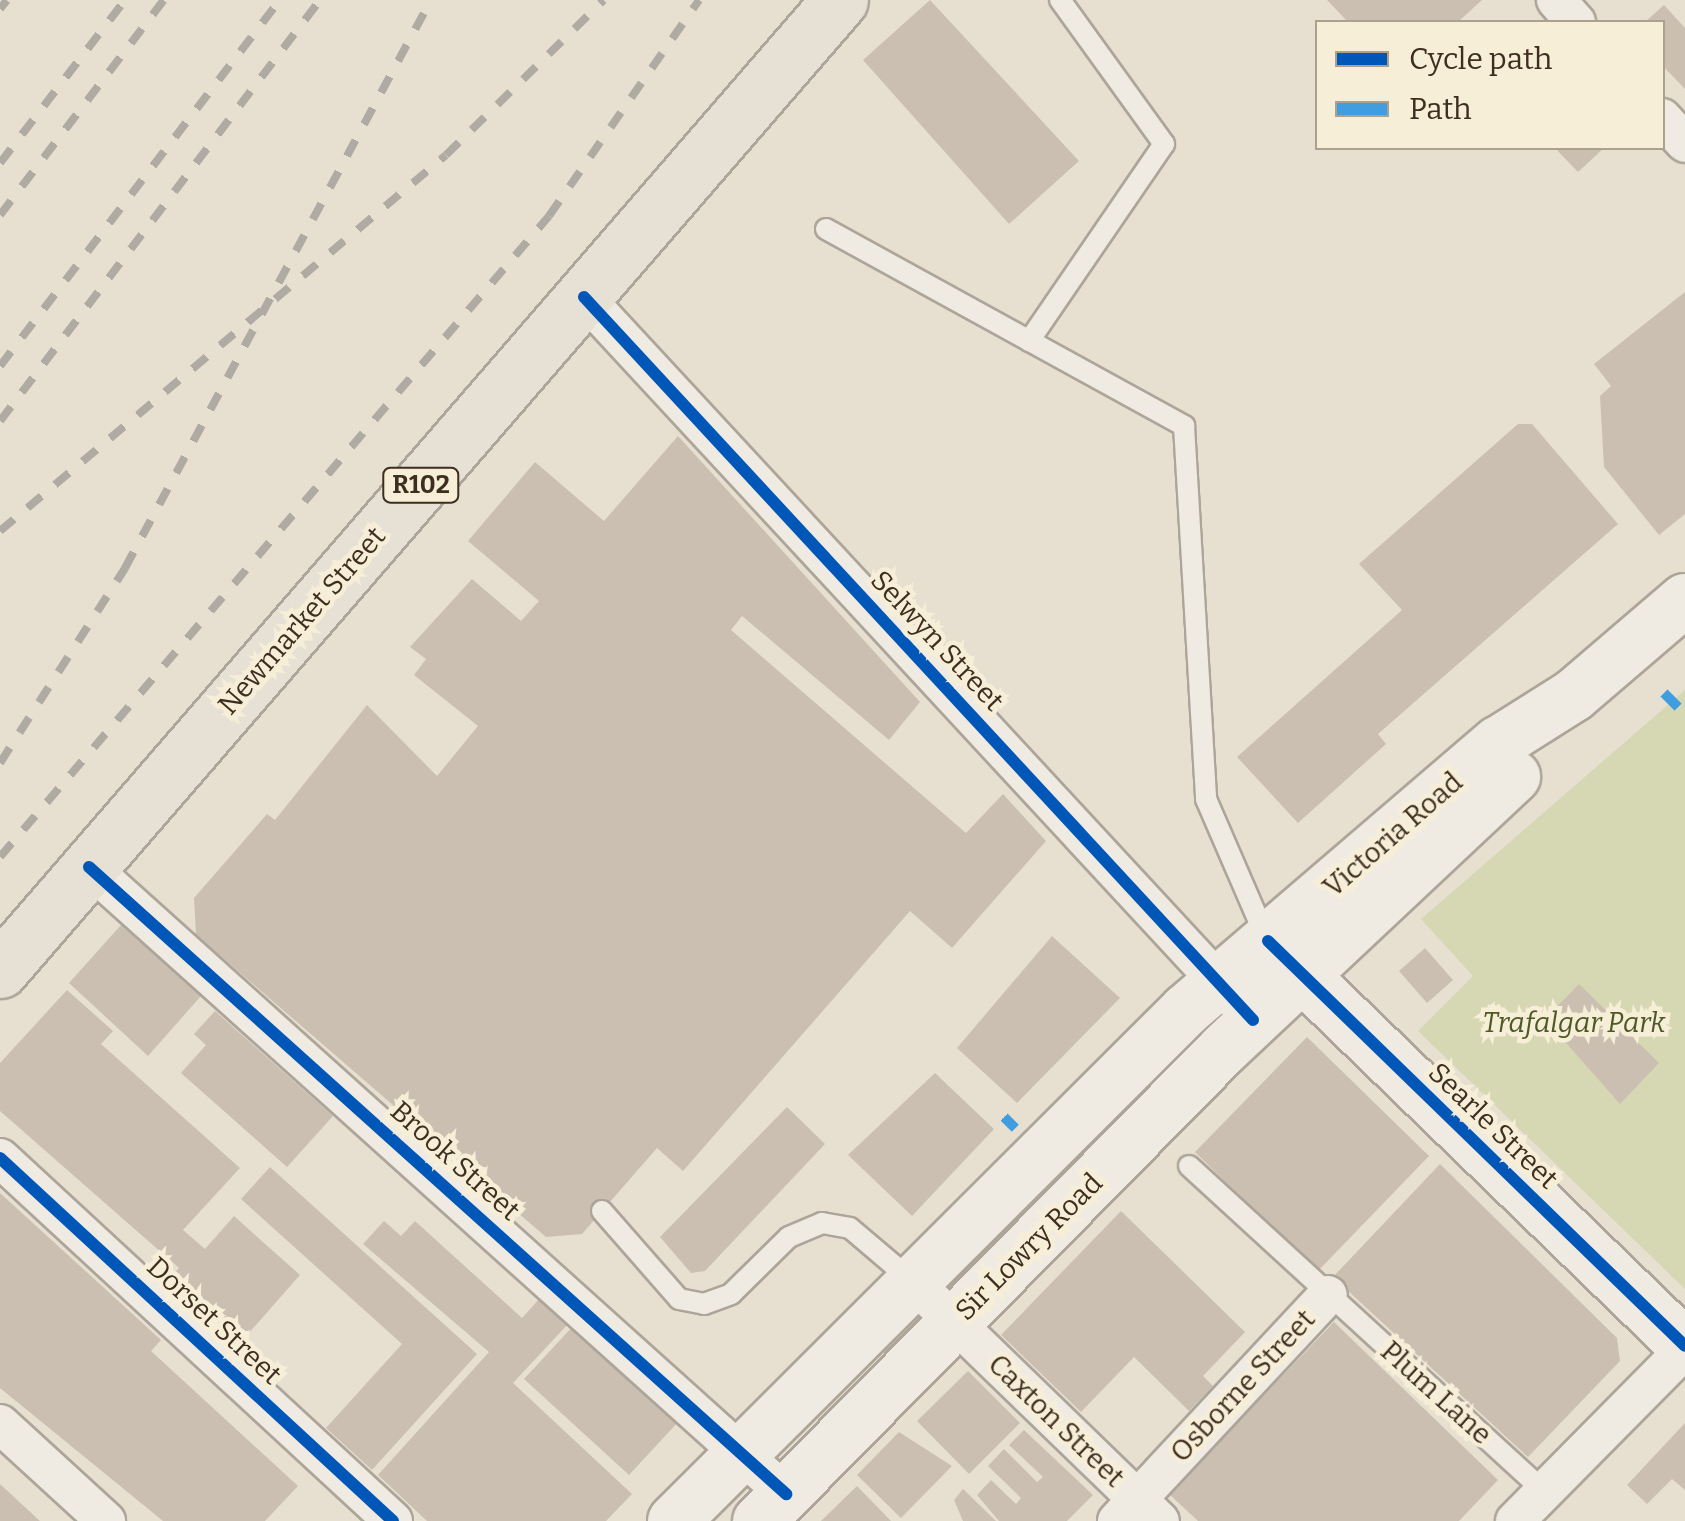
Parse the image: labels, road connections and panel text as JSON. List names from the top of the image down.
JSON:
{
  "streets": {
    "main road": [
      "R102",
      "Newmarket Street",
      "Victoria Road",
      "Searle Street",
      "Sir Lowry Road"
    ],
    "street": [
      "Selwyn Street",
      "Brook Street",
      "Dorset Street",
      "Osborne Street",
      "Caxton Street"
    ],
    "lane": ["Plum Lane"]
  },
  "crossings": [
    ["Newmarket Street", "Selwyn Street"],
    ["Newmarket Street", "Brook Street"],
    ["Selwyn Street", "Victoria Road"],
    ["Selwyn Street", "Sir Lowry Road"],
    ["Victoria Road", "Searle Street"],
    ["Victoria Road", "Sir Lowry Road"],
    ["Searle Street", "Sir Lowry Road"],
    ["Brook Street", "Sir Lowry Road"],
    ["Sir Lowry Road", "Caxton Street"],
    ["Osborne Street", "Plum Lane"],
    ["Osborne Street", "Caxton Street"]
  ],
  "parks": ["Trafalgar Park"],
  "legend": ["Cycle path", "Path"]
}
